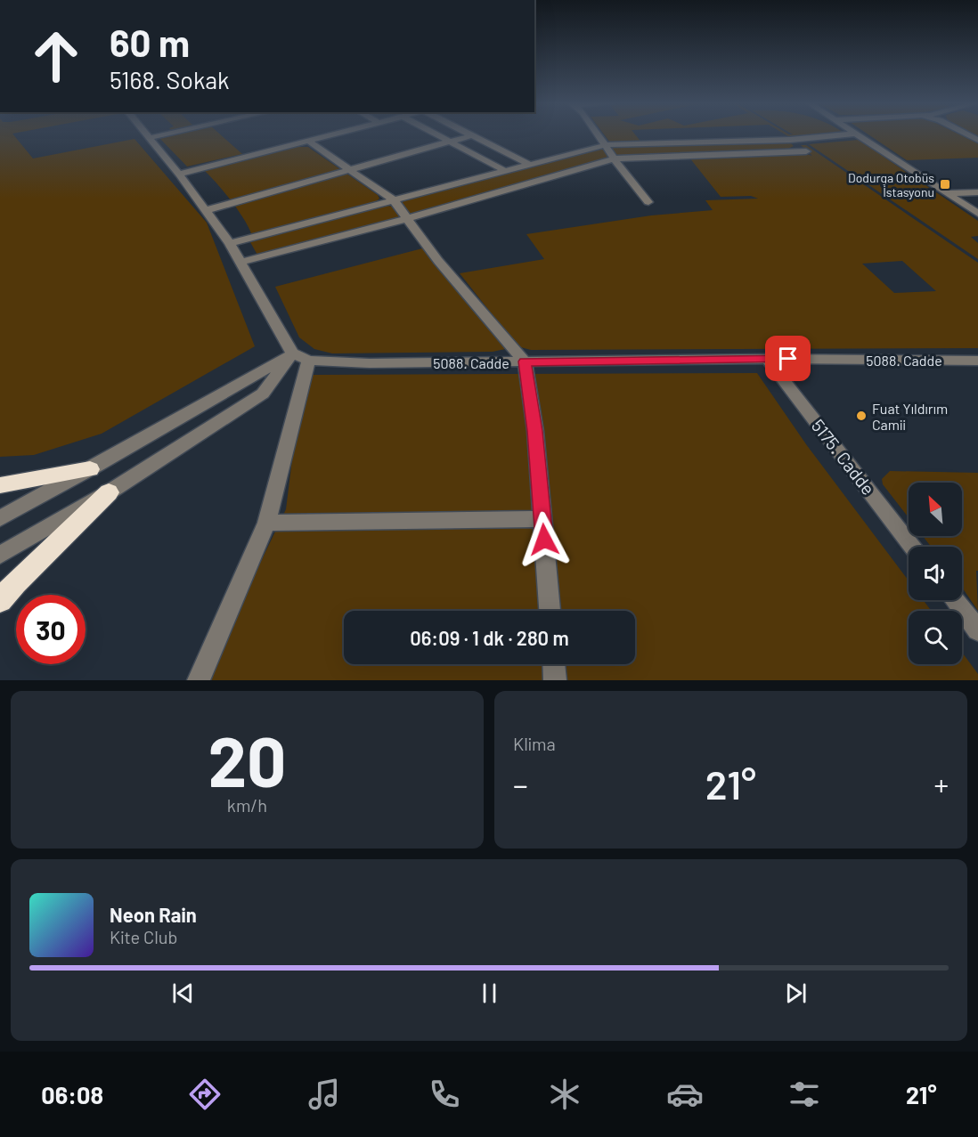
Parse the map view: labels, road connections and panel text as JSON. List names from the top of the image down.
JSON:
{
  "streets": {
    "street": ["5088. Cadde", "5175. Cadde"]
  },
  "crossings": [
    ["5088. Cadde", "5175. Cadde"]
  ],
  "places": {
    "transit": ["Dodurga Otobüs İstasyonu"],
    "other": ["Fuat Yıldırım Camii"]
  },
  "north": "top left",
  "page": {
    "turn": ["60 m", "5168. Sokak"],
    "limit": "30",
    "trip": "06:09 · 1 dk · 280 m",
    "tile": [
      ["20", "km/h"],
      "Klima"
    ],
    "heat": ["−", "21°", "+"],
    "song": ["Neon Rain", "Kite Club"],
    "tabs": ["06:08", "21°"]
  }
}
